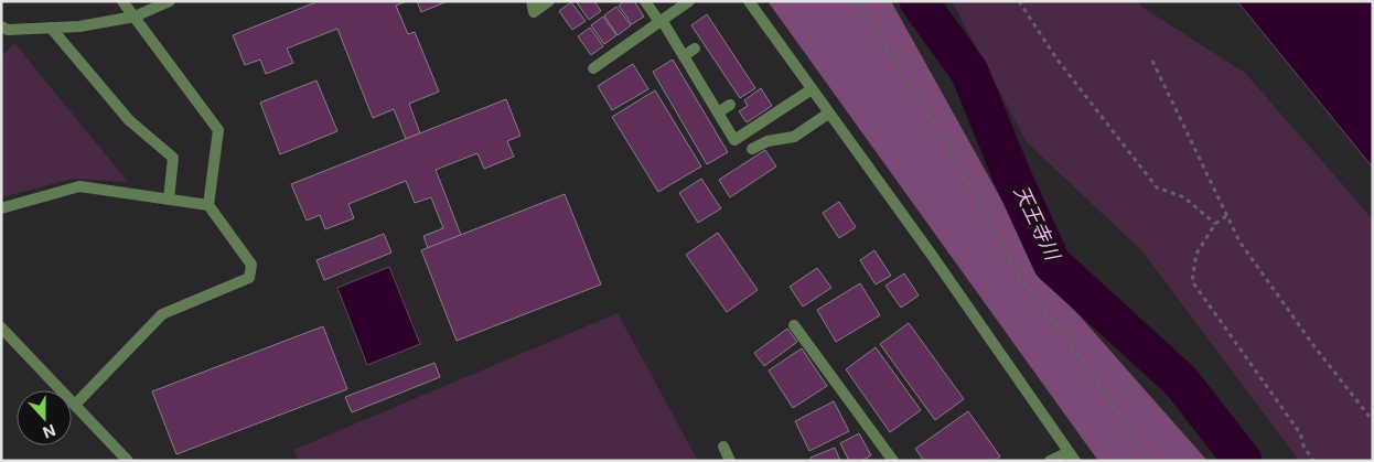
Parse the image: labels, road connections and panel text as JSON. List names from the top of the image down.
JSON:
{
  "water": ["天王寺川"],
  "north": "bottom"
}
